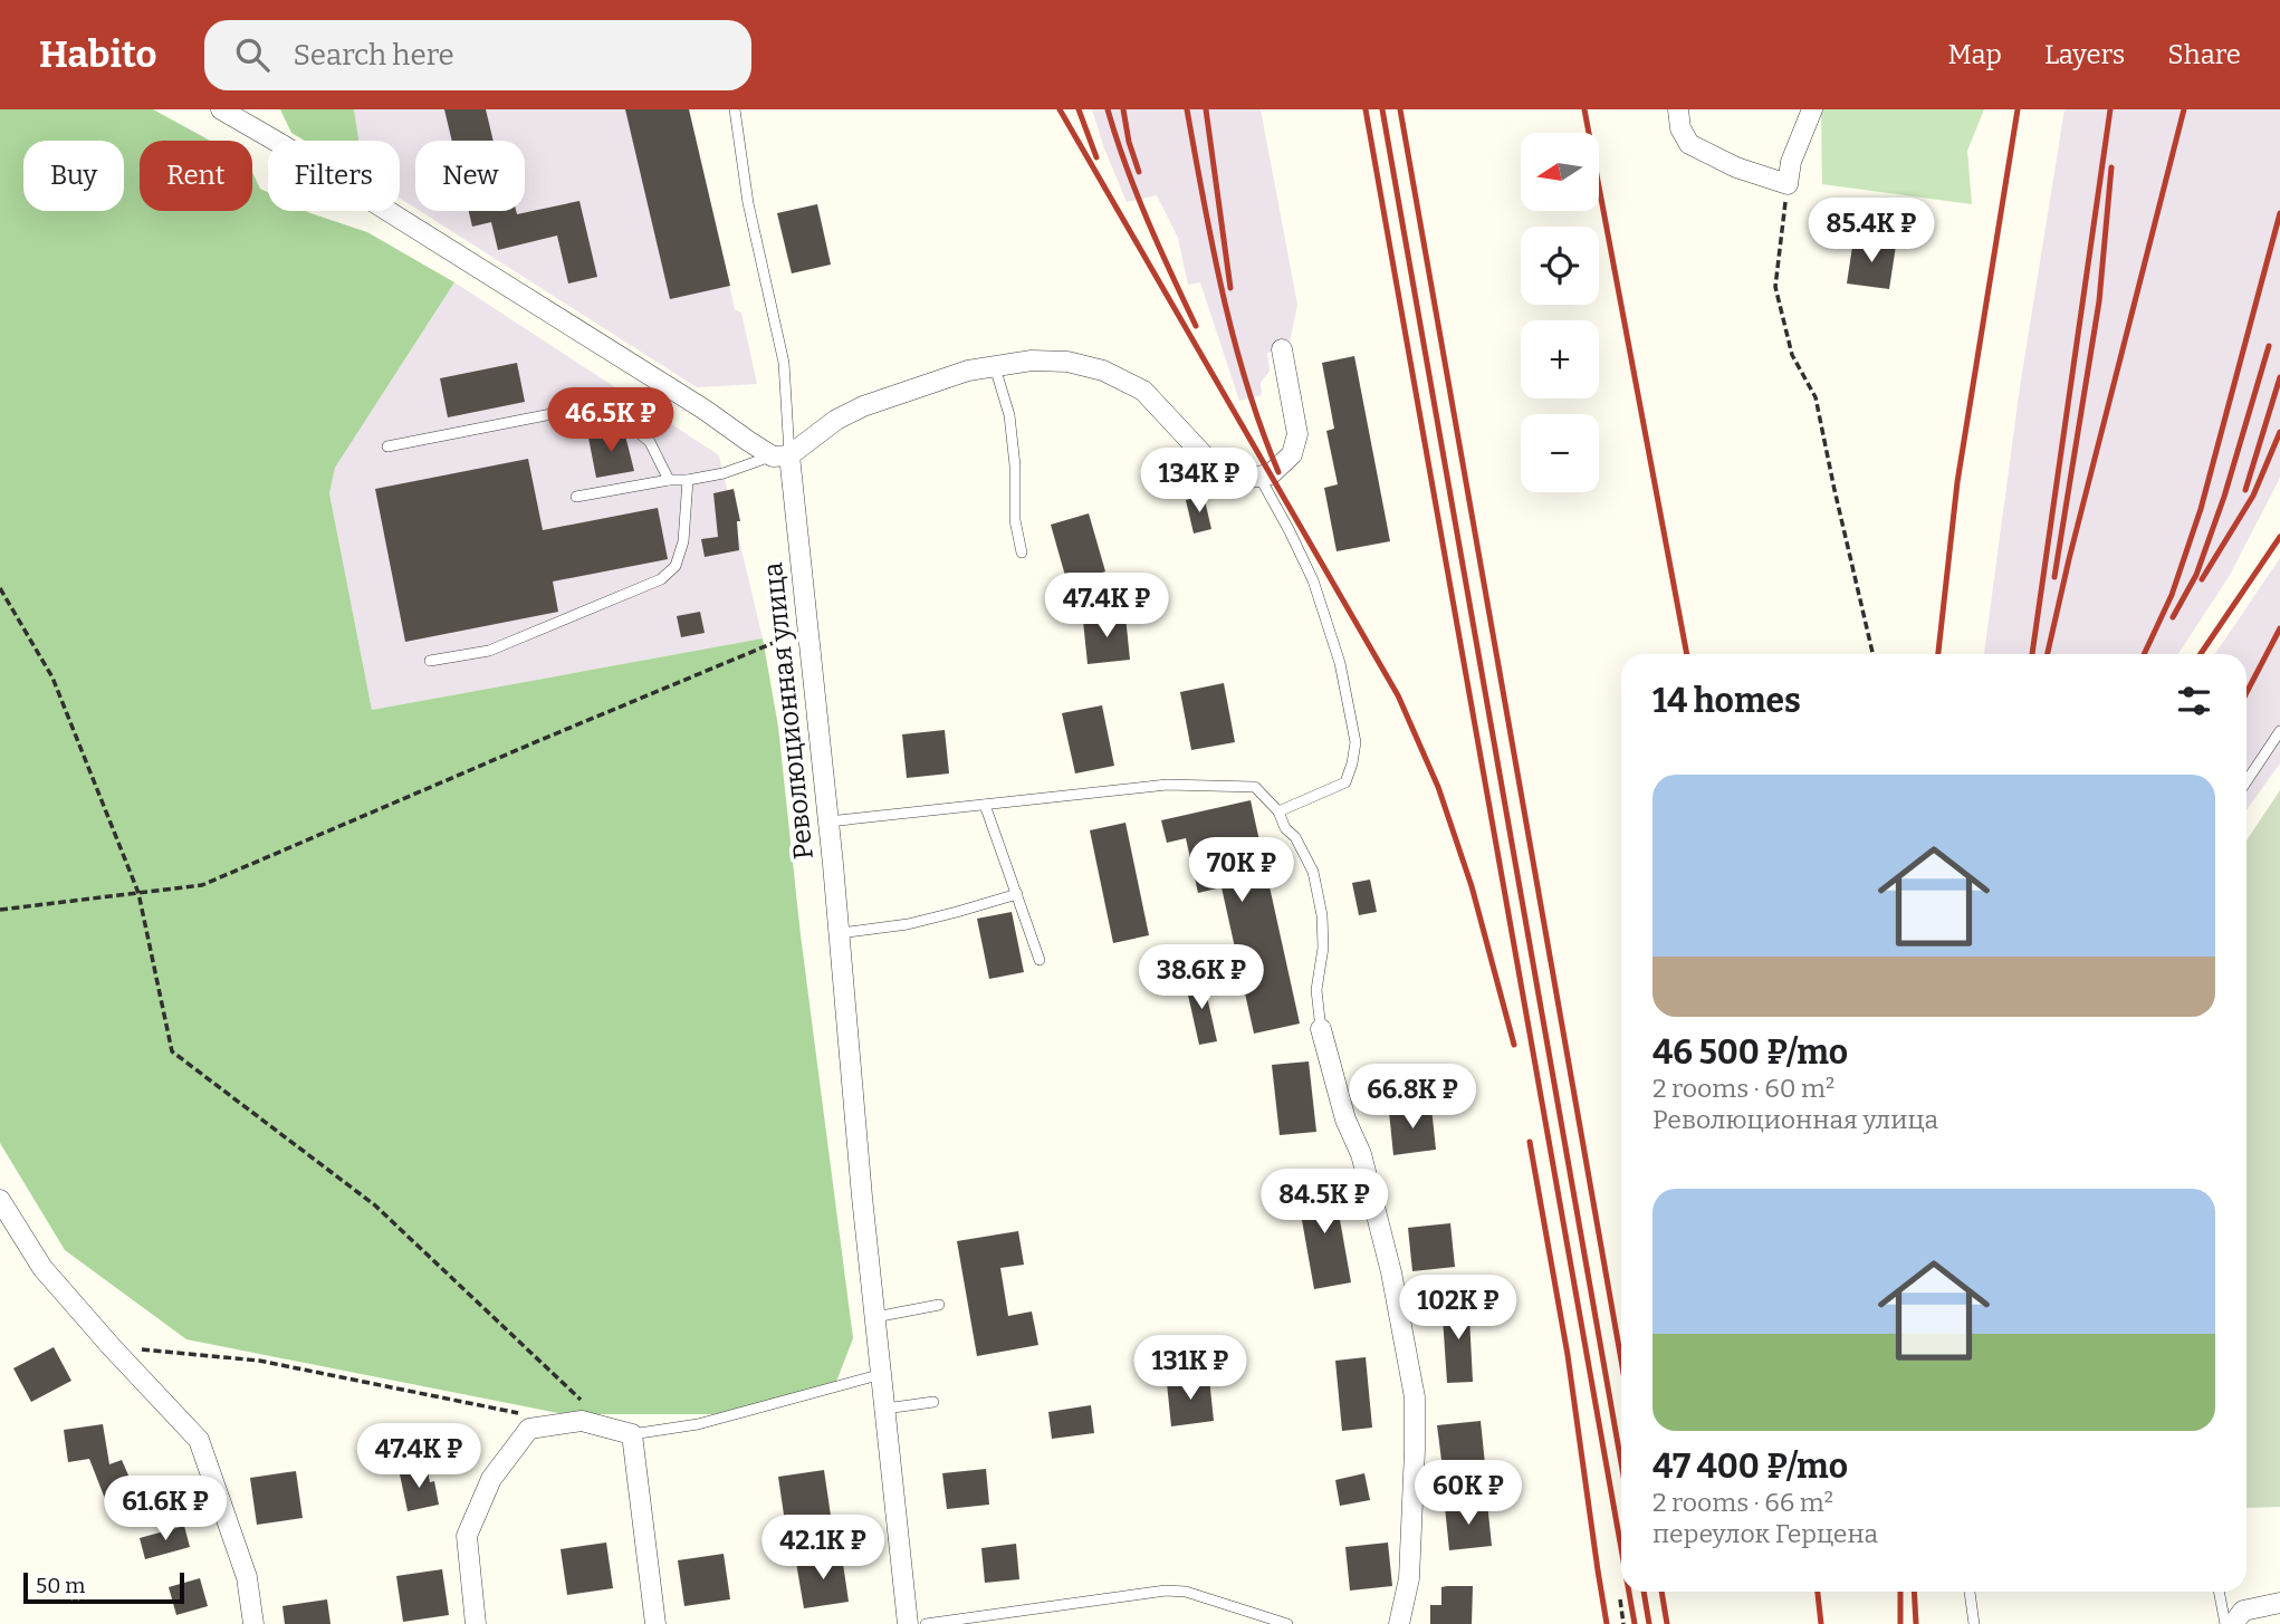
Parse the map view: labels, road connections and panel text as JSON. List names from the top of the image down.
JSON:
{
  "streets": {
    "street": ["Революционная улица"]
  },
  "scale_bar": "50 m",
  "north": "left",
  "page": {
    "header": "Habito",
    "search": "Search here",
    "nav": ["Map", "Layers", "Share"],
    "map_buttons": ["+", "−"],
    "chip": [
      "Buy",
      "Rent",
      "Filters",
      "New"
    ],
    "price": [
      "85.4K ₽",
      "46.5K ₽",
      "134K ₽",
      "47.4K ₽",
      "70K ₽",
      "38.6K ₽",
      "66.8K ₽",
      "84.5K ₽",
      "102K ₽",
      "131K ₽",
      "47.4K ₽",
      "60K ₽",
      "61.6K ₽",
      "42.1K ₽"
    ],
    "heading": "14 homes",
    "list": [
      {
        "name": "46 500 ₽/mo",
        "note": "2 rooms · 60 m² · Революционная улица"
      },
      {
        "name": "47 400 ₽/mo",
        "note": "2 rooms · 66 m² · переулок Герцена"
      }
    ],
    "scale": "50 m"
  }
}
